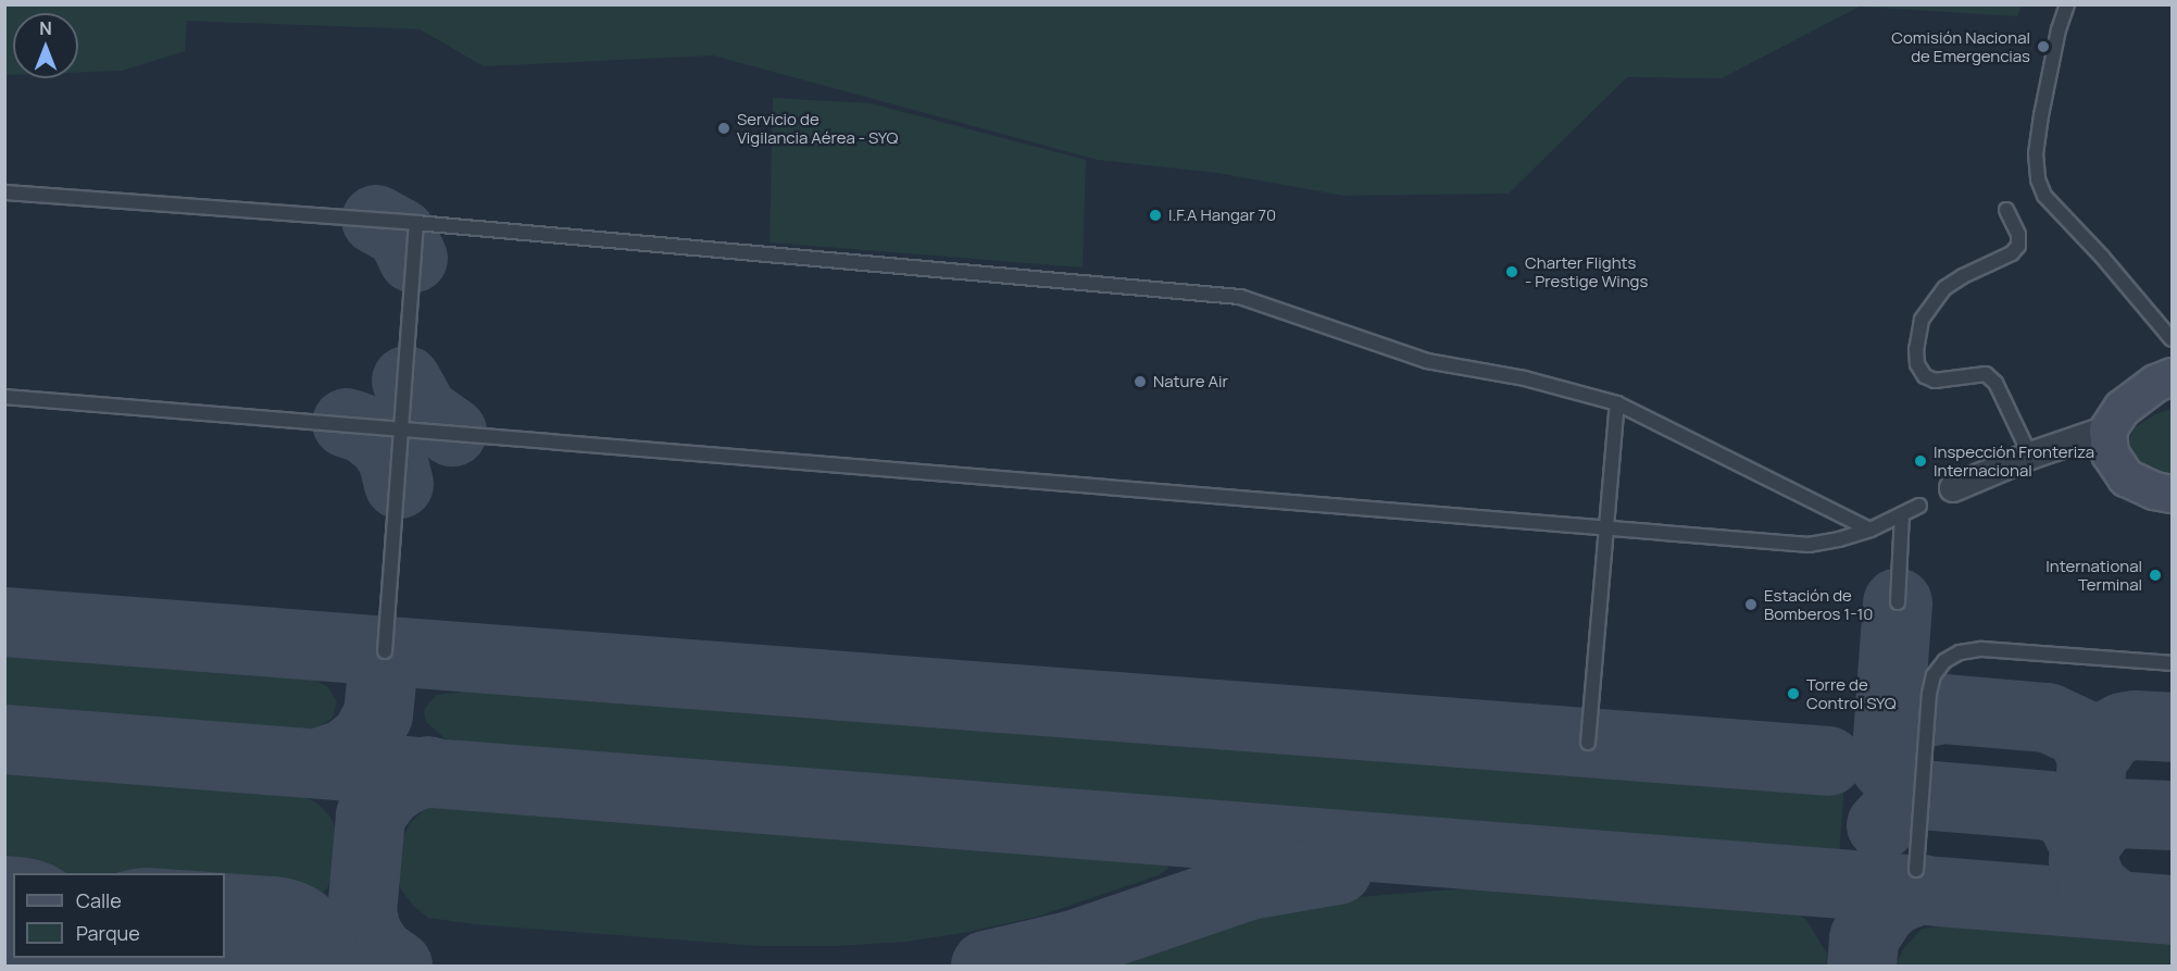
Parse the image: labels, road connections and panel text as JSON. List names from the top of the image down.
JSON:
{
  "places": [
    "Comisión Nacional de Emergencias",
    "Servicio de Vigilancia Aérea - SYQ",
    "I.F.A Hangar 70",
    "Charter Flights - Prestige Wings",
    "Nature Air",
    "Inspección Fronteriza Internacional",
    "International Terminal",
    "Estación de Bomberos 1-10",
    "Torre de Control SYQ"
  ],
  "legend": ["Calle", "Parque"],
  "north": "top"
}
